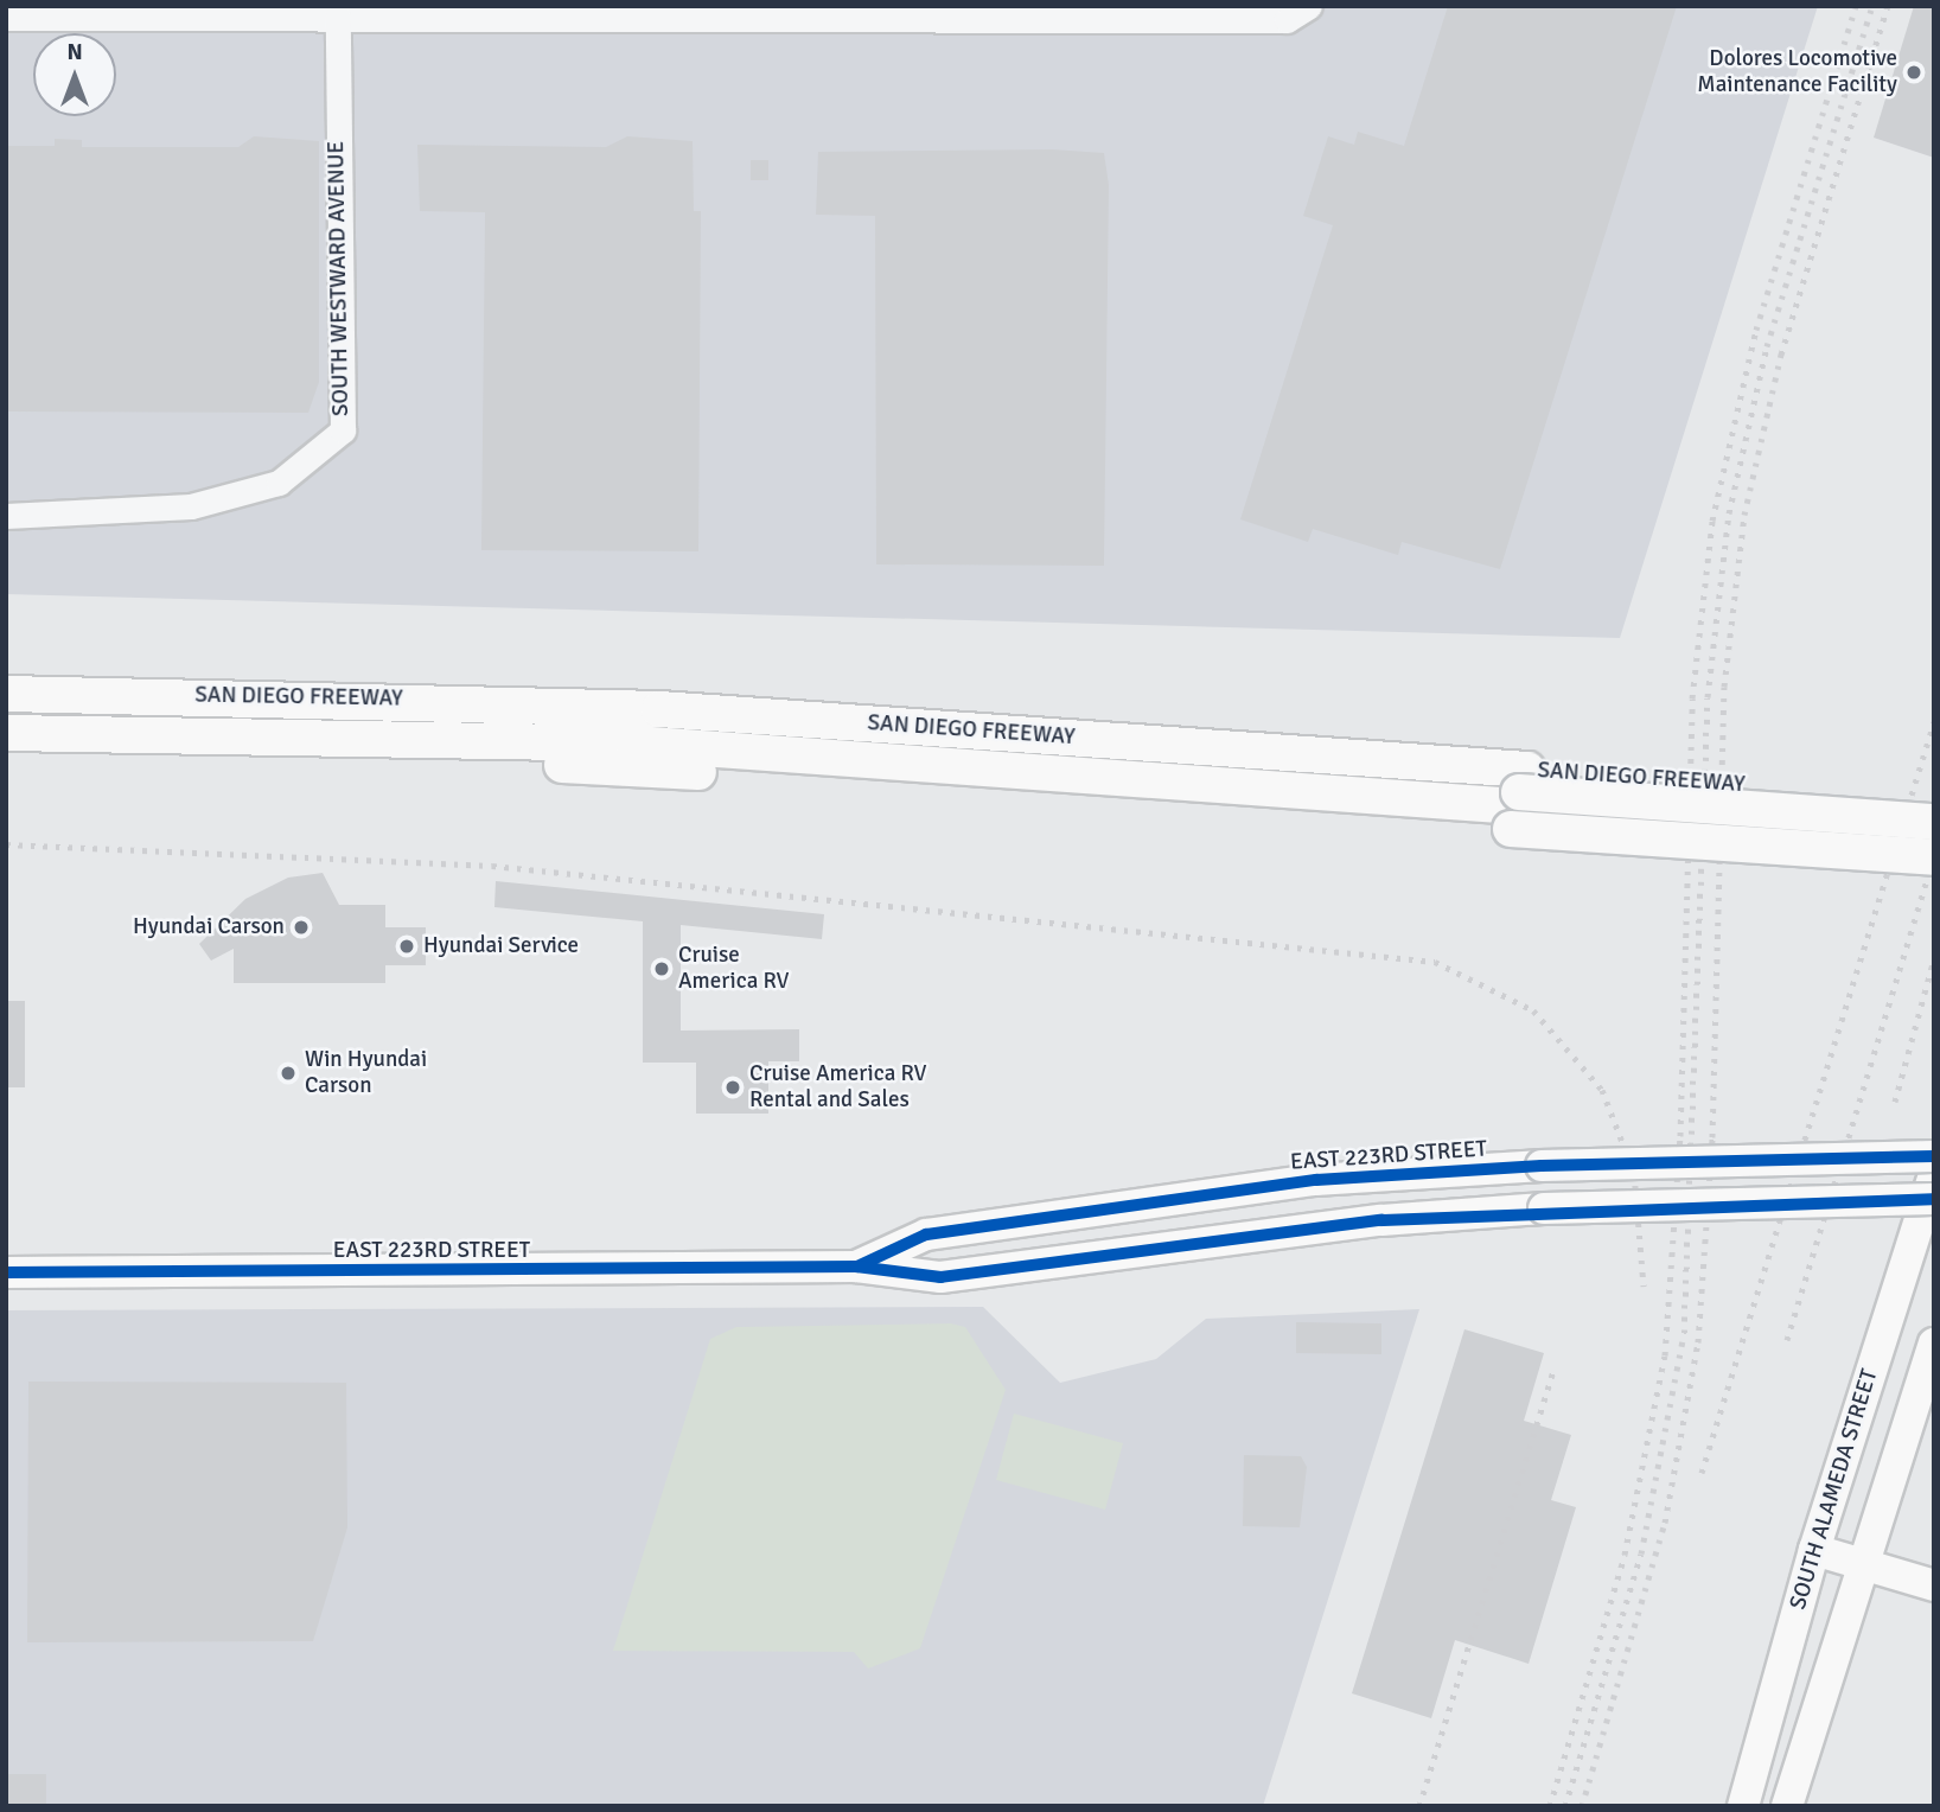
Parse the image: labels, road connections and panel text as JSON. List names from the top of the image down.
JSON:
{
  "streets": {
    "highway": ["SAN DIEGO FREEWAY"],
    "main road": ["EAST 223RD STREET", "SOUTH ALAMEDA STREET"],
    "street": ["SOUTH WESTWARD AVENUE"]
  },
  "places": [
    "Dolores Locomotive Maintenance Facility",
    "Hyundai Carson",
    "Hyundai Service",
    "Cruise America RV",
    "Win Hyundai Carson",
    "Cruise America RV Rental and Sales"
  ],
  "north": "top"
}
